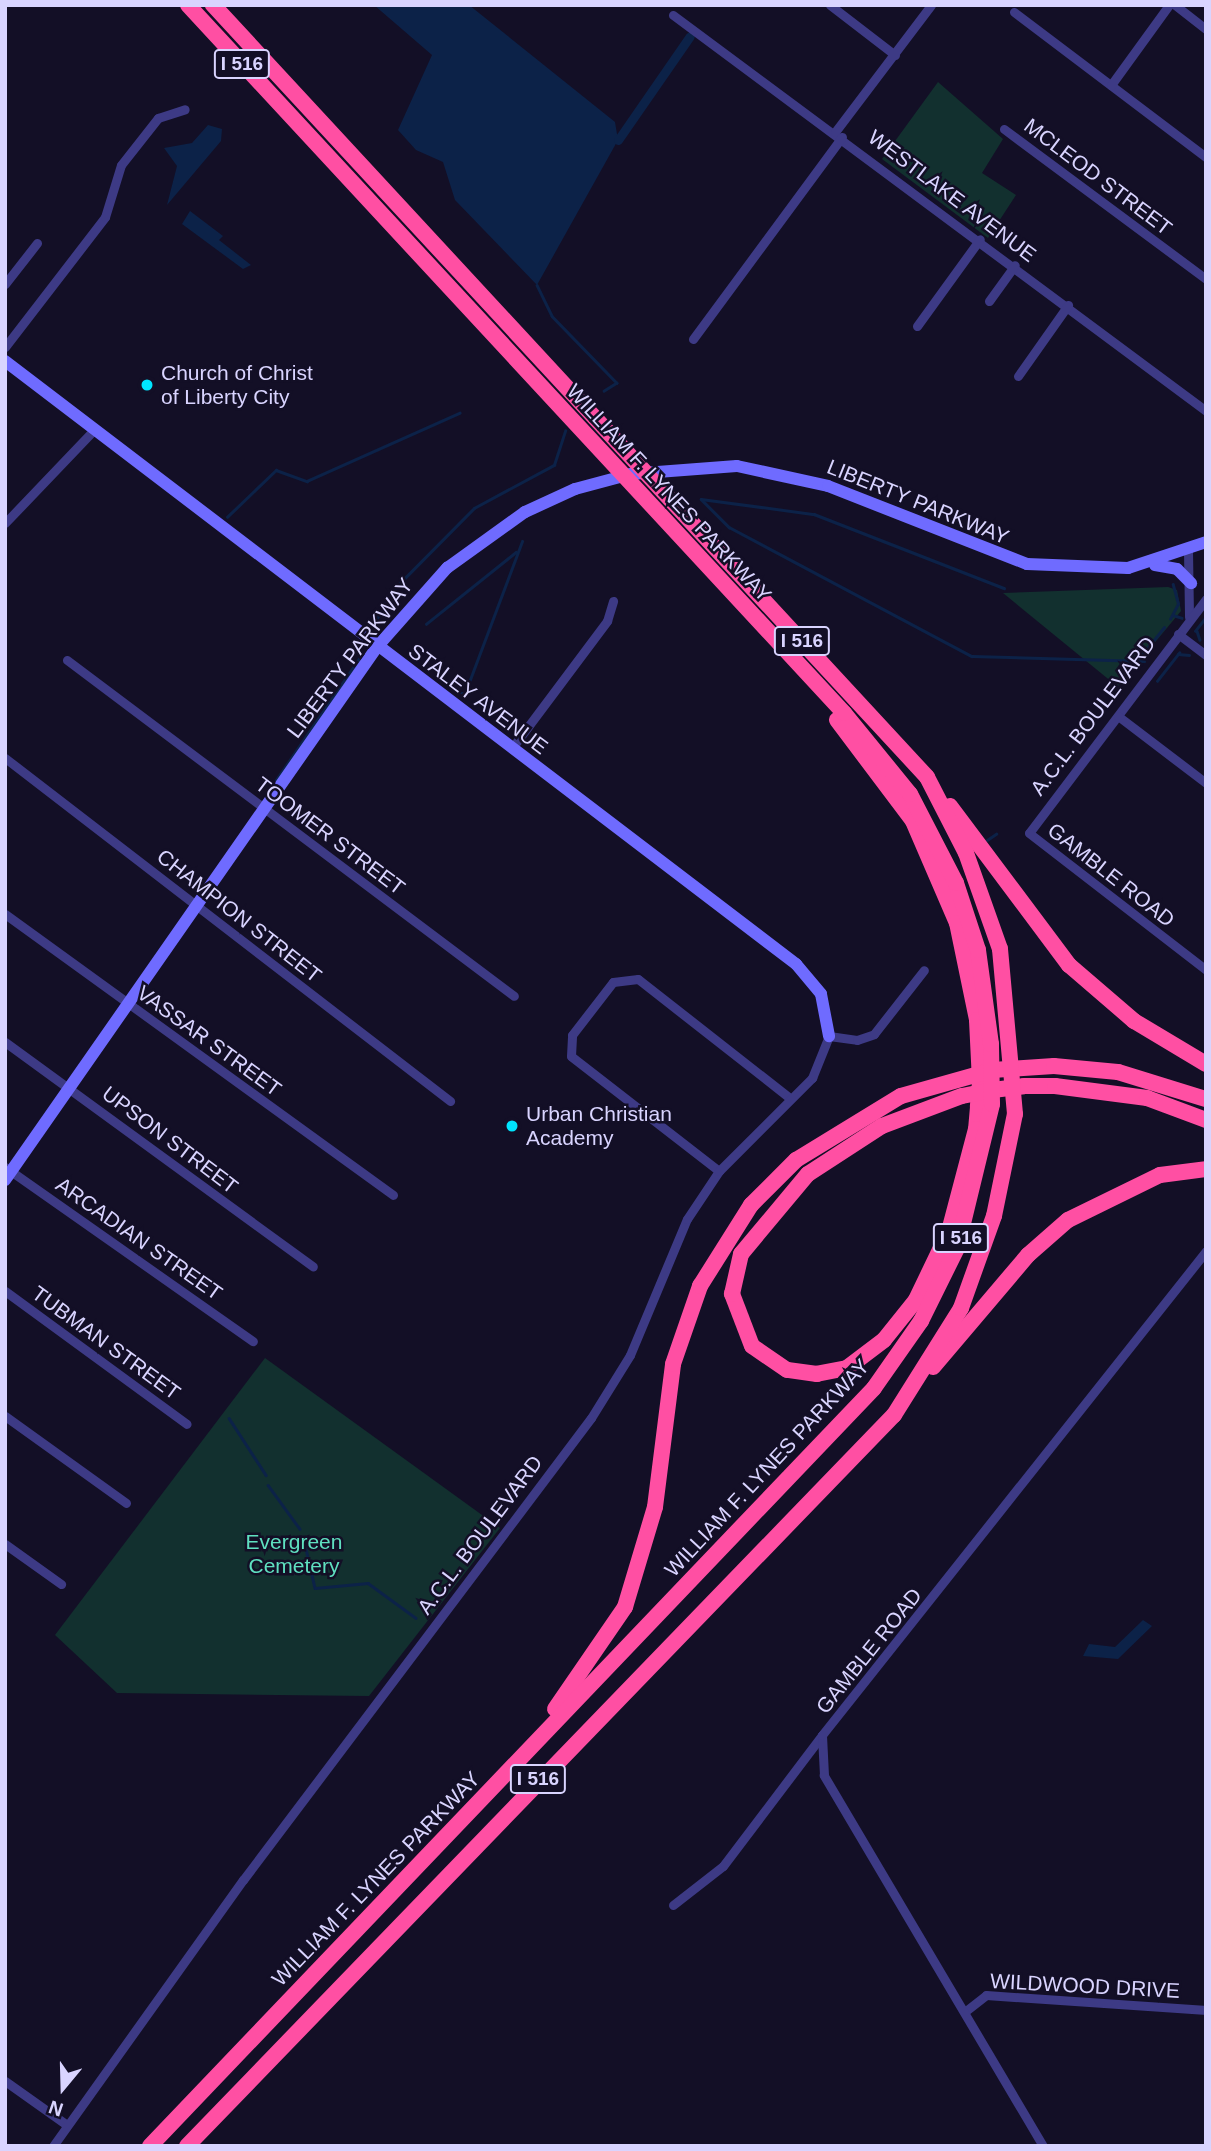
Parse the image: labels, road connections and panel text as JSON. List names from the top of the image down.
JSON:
{
  "streets": {
    "highway": ["I 516", "WILLIAM F. LYNES PARKWAY"],
    "street": [
      "MCLEOD STREET",
      "WESTLAKE AVENUE",
      "LIBERTY PARKWAY",
      "STALEY AVENUE",
      "A.C.L. BOULEVARD",
      "TOOMER STREET",
      "GAMBLE ROAD",
      "CHAMPION STREET",
      "VASSAR STREET",
      "UPSON STREET",
      "ARCADIAN STREET",
      "TUBMAN STREET",
      "WILDWOOD DRIVE"
    ]
  },
  "crossings": [
    ["LIBERTY PARKWAY", "STALEY AVENUE"],
    ["LIBERTY PARKWAY", "TOOMER STREET"],
    ["LIBERTY PARKWAY", "CHAMPION STREET"],
    ["LIBERTY PARKWAY", "VASSAR STREET"],
    ["LIBERTY PARKWAY", "UPSON STREET"],
    ["LIBERTY PARKWAY", "ARCADIAN STREET"],
    ["STALEY AVENUE", "A.C.L. BOULEVARD"],
    ["A.C.L. BOULEVARD", "GAMBLE ROAD"],
    ["GAMBLE ROAD", "WILDWOOD DRIVE"]
  ],
  "parks": ["Evergreen Cemetery"],
  "places": ["Church of Christ of Liberty City", "Urban Christian Academy"],
  "north": "bottom"
}
